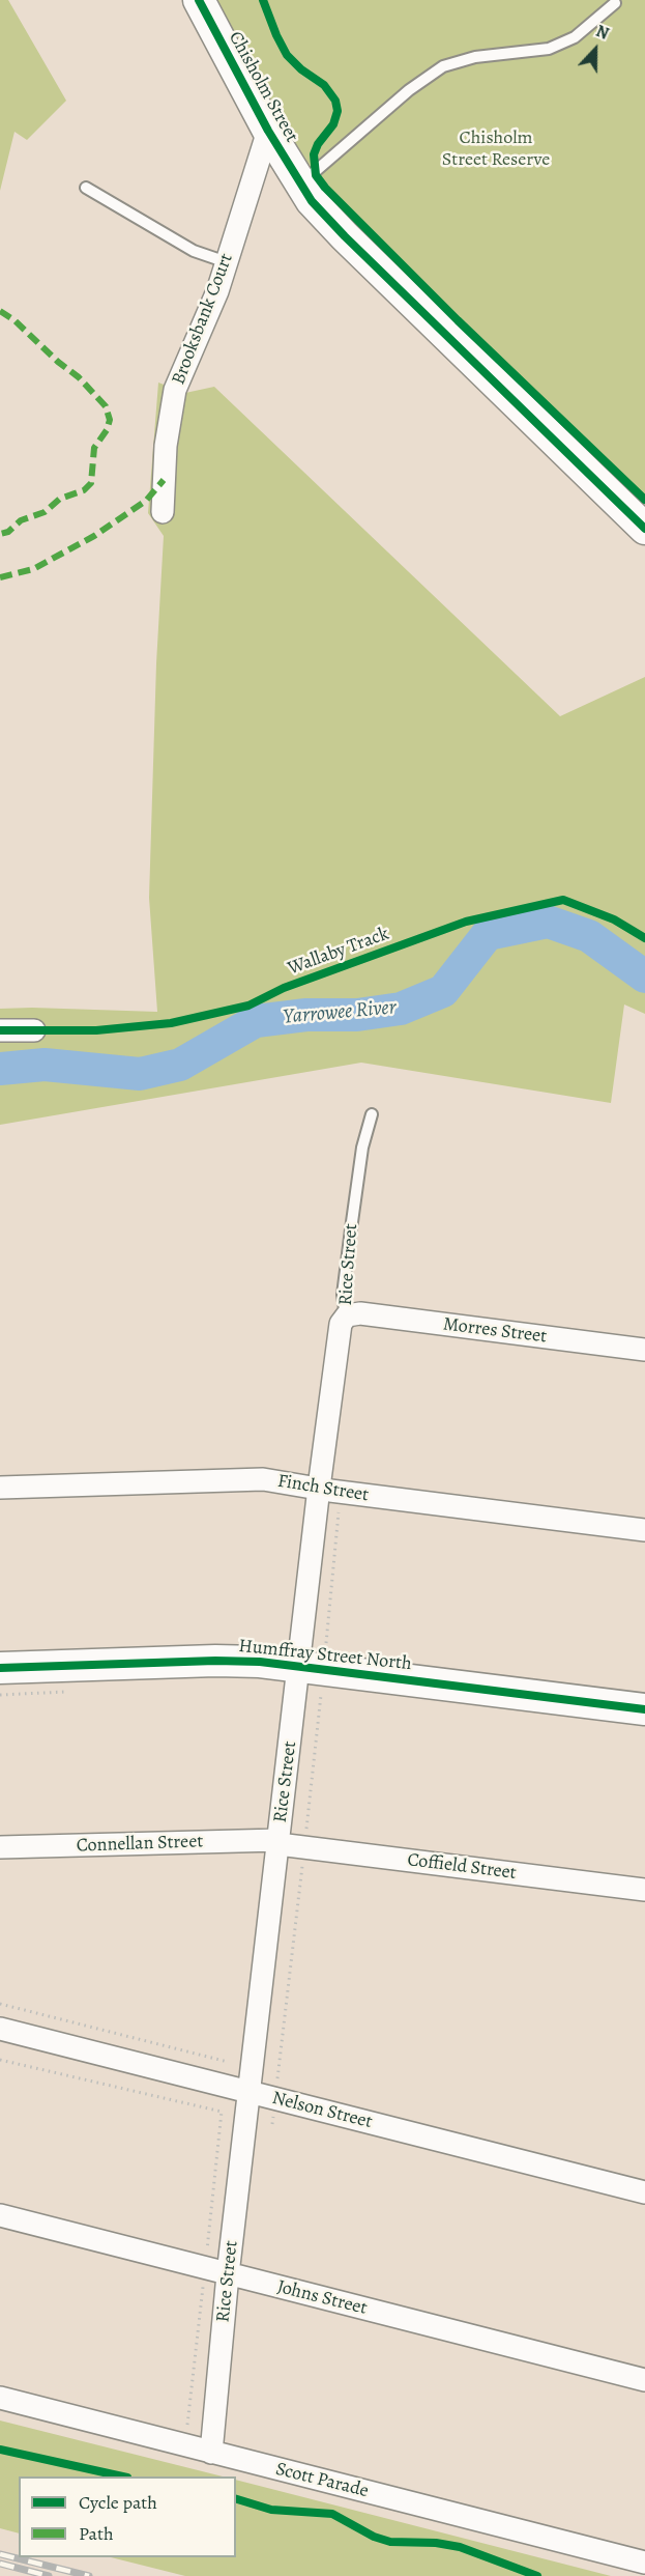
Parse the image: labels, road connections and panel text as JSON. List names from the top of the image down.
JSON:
{
  "streets": {
    "street": [
      "Chisholm Street",
      "Brooksbank Court",
      "Rice Street",
      "Morres Street",
      "Finch Street",
      "Humffray Street North",
      "Connellan Street",
      "Coffield Street",
      "Nelson Street",
      "Johns Street",
      "Scott Parade"
    ],
    "cycle path": ["Wallaby Track"]
  },
  "crossings": [
    ["Chisholm Street", "Brooksbank Court"],
    ["Rice Street", "Morres Street"],
    ["Rice Street", "Finch Street"],
    ["Rice Street", "Humffray Street North"],
    ["Rice Street", "Connellan Street"],
    ["Rice Street", "Coffield Street"],
    ["Rice Street", "Nelson Street"],
    ["Rice Street", "Johns Street"],
    ["Rice Street", "Scott Parade"],
    ["Connellan Street", "Coffield Street"]
  ],
  "water": ["Yarrowee River"],
  "parks": ["Chisholm Street Reserve"],
  "legend": ["Cycle path", "Path"],
  "north": "top"
}
